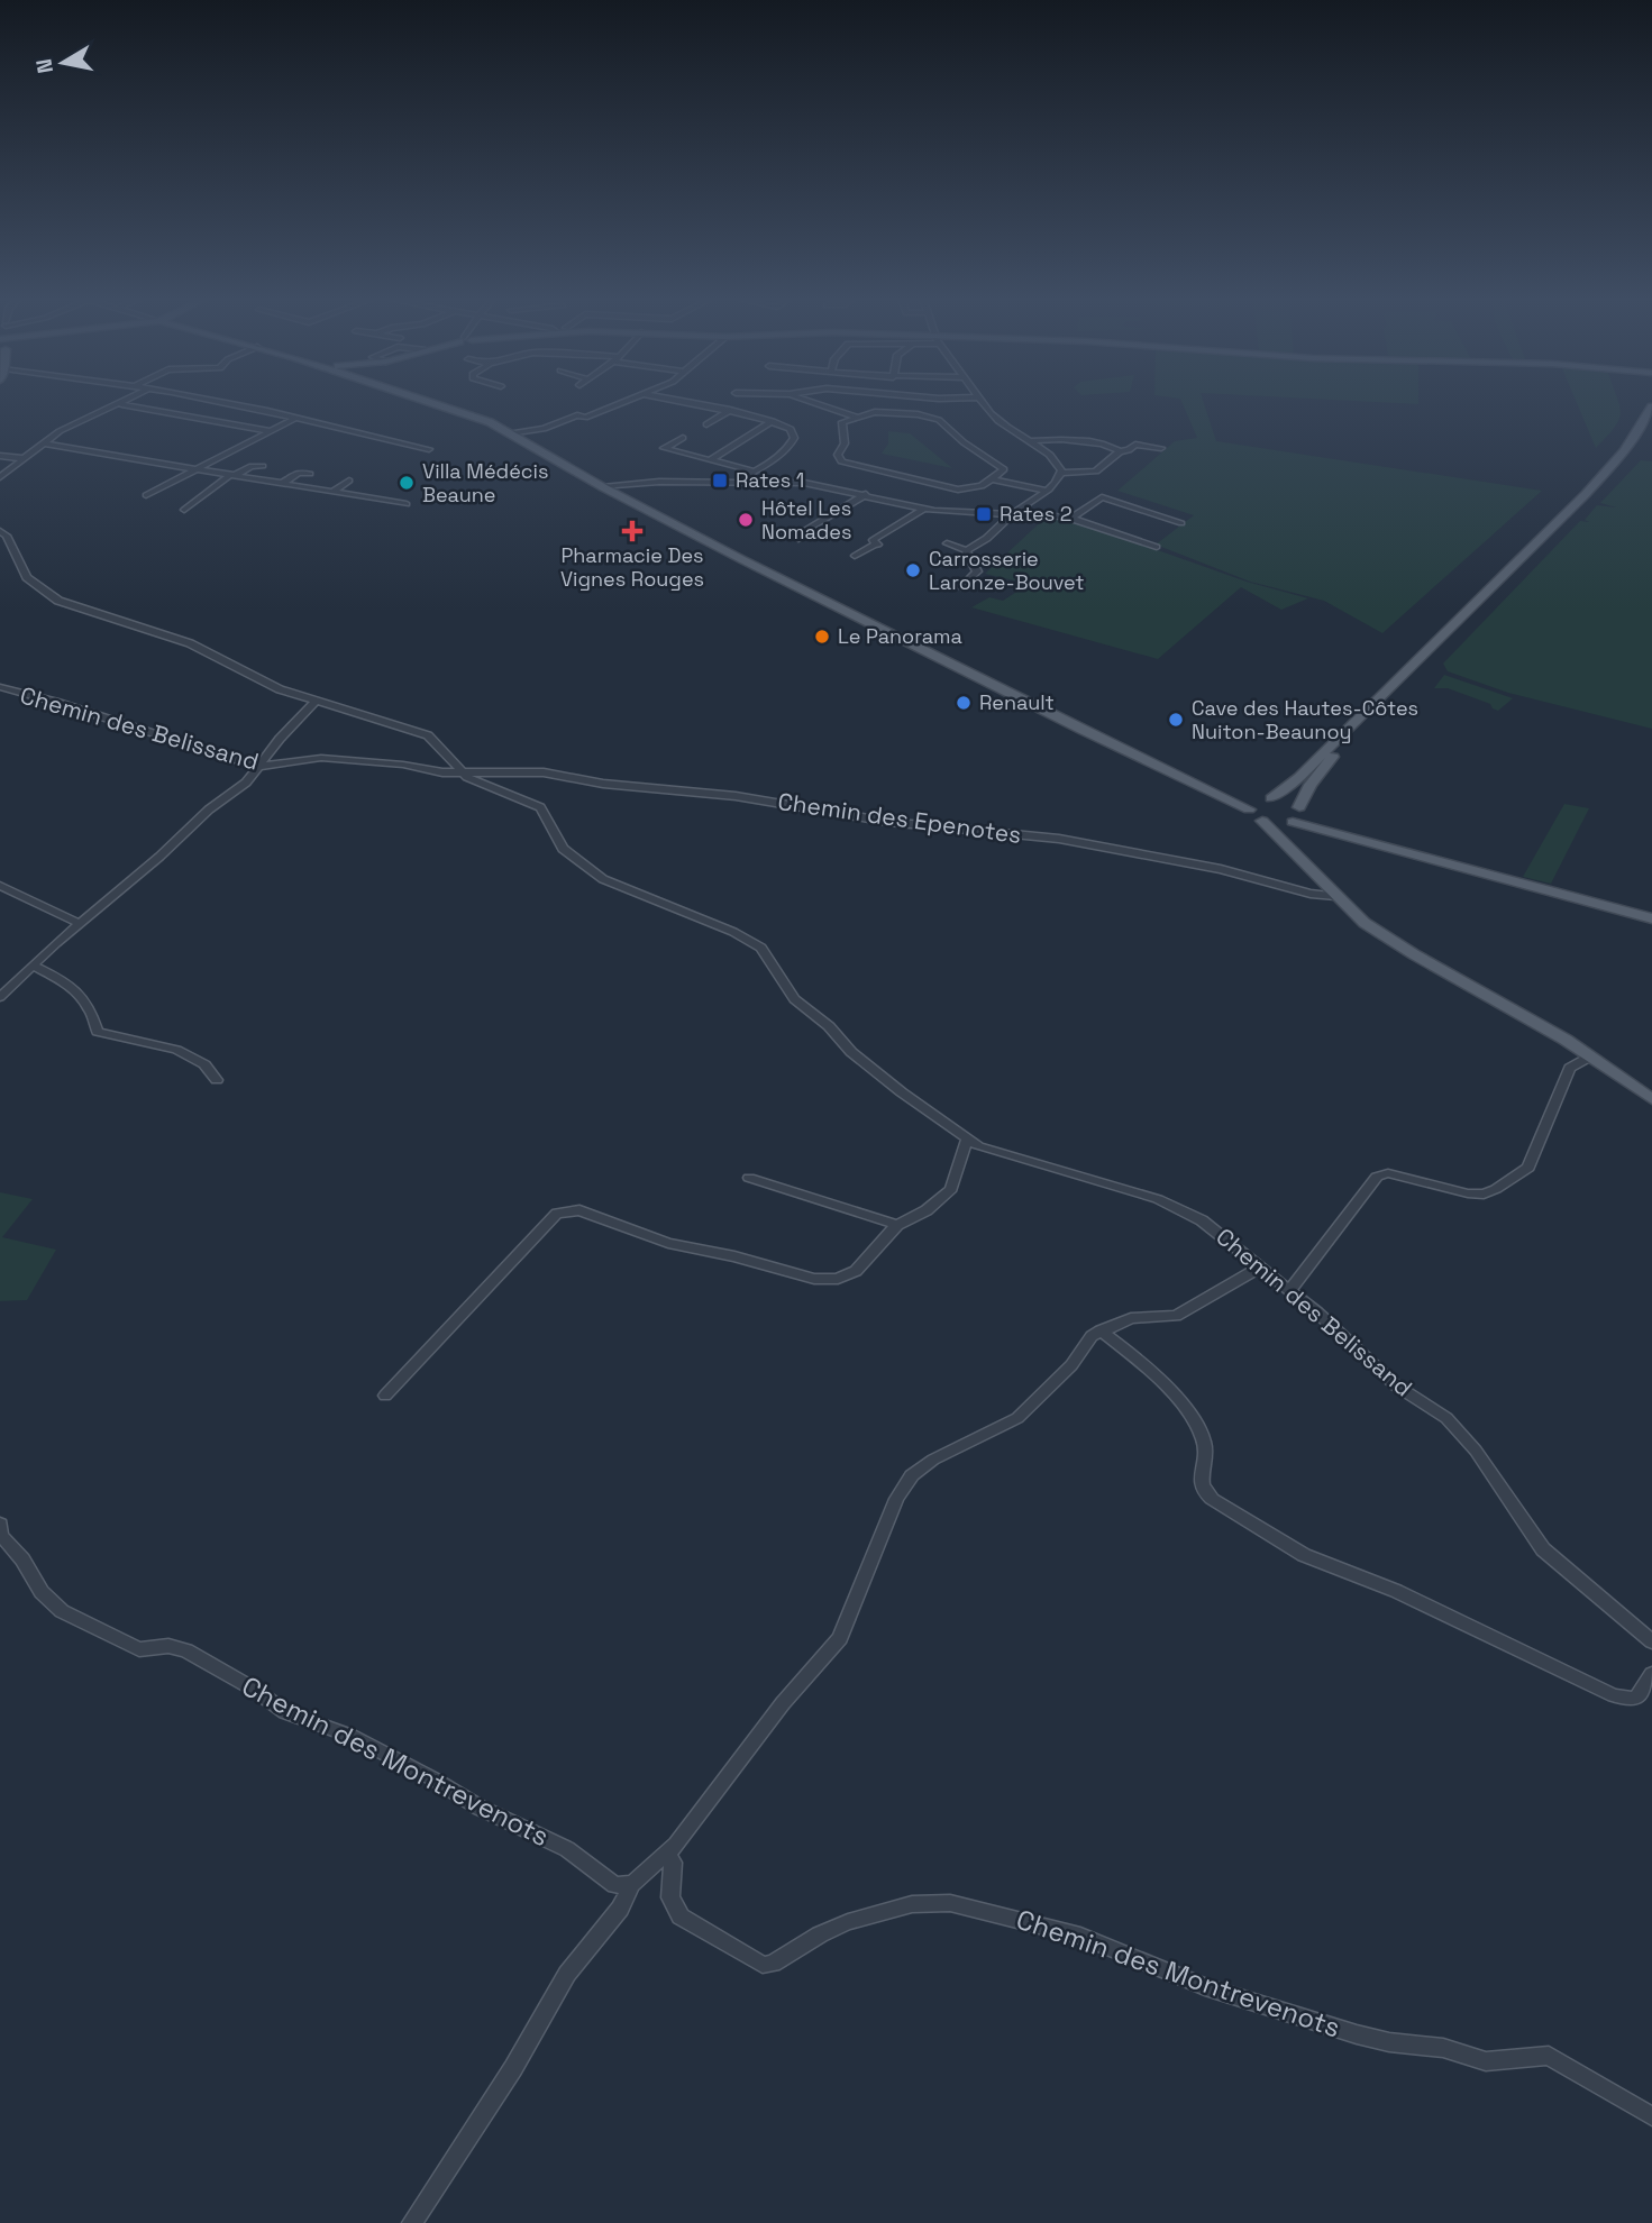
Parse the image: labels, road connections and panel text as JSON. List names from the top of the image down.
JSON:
{
  "streets": {
    "street": ["Chemin des Belissand", "Chemin des Epenotes", "Chemin des Montrevenots"]
  },
  "crossings": [
    ["Chemin des Belissand", "Chemin des Epenotes"]
  ],
  "places": {
    "transit": ["Rates 1", "Rates 2"],
    "other": [
      "Villa Médécis Beaune",
      "Hôtel Les Nomades",
      "Carrosserie Laronze-Bouvet",
      "Le Panorama",
      "Renault",
      "Cave des Hautes-Côtes Nuiton-Beaunoy"
    ],
    "health": ["Pharmacie Des Vignes Rouges"]
  },
  "north": "left"
}
